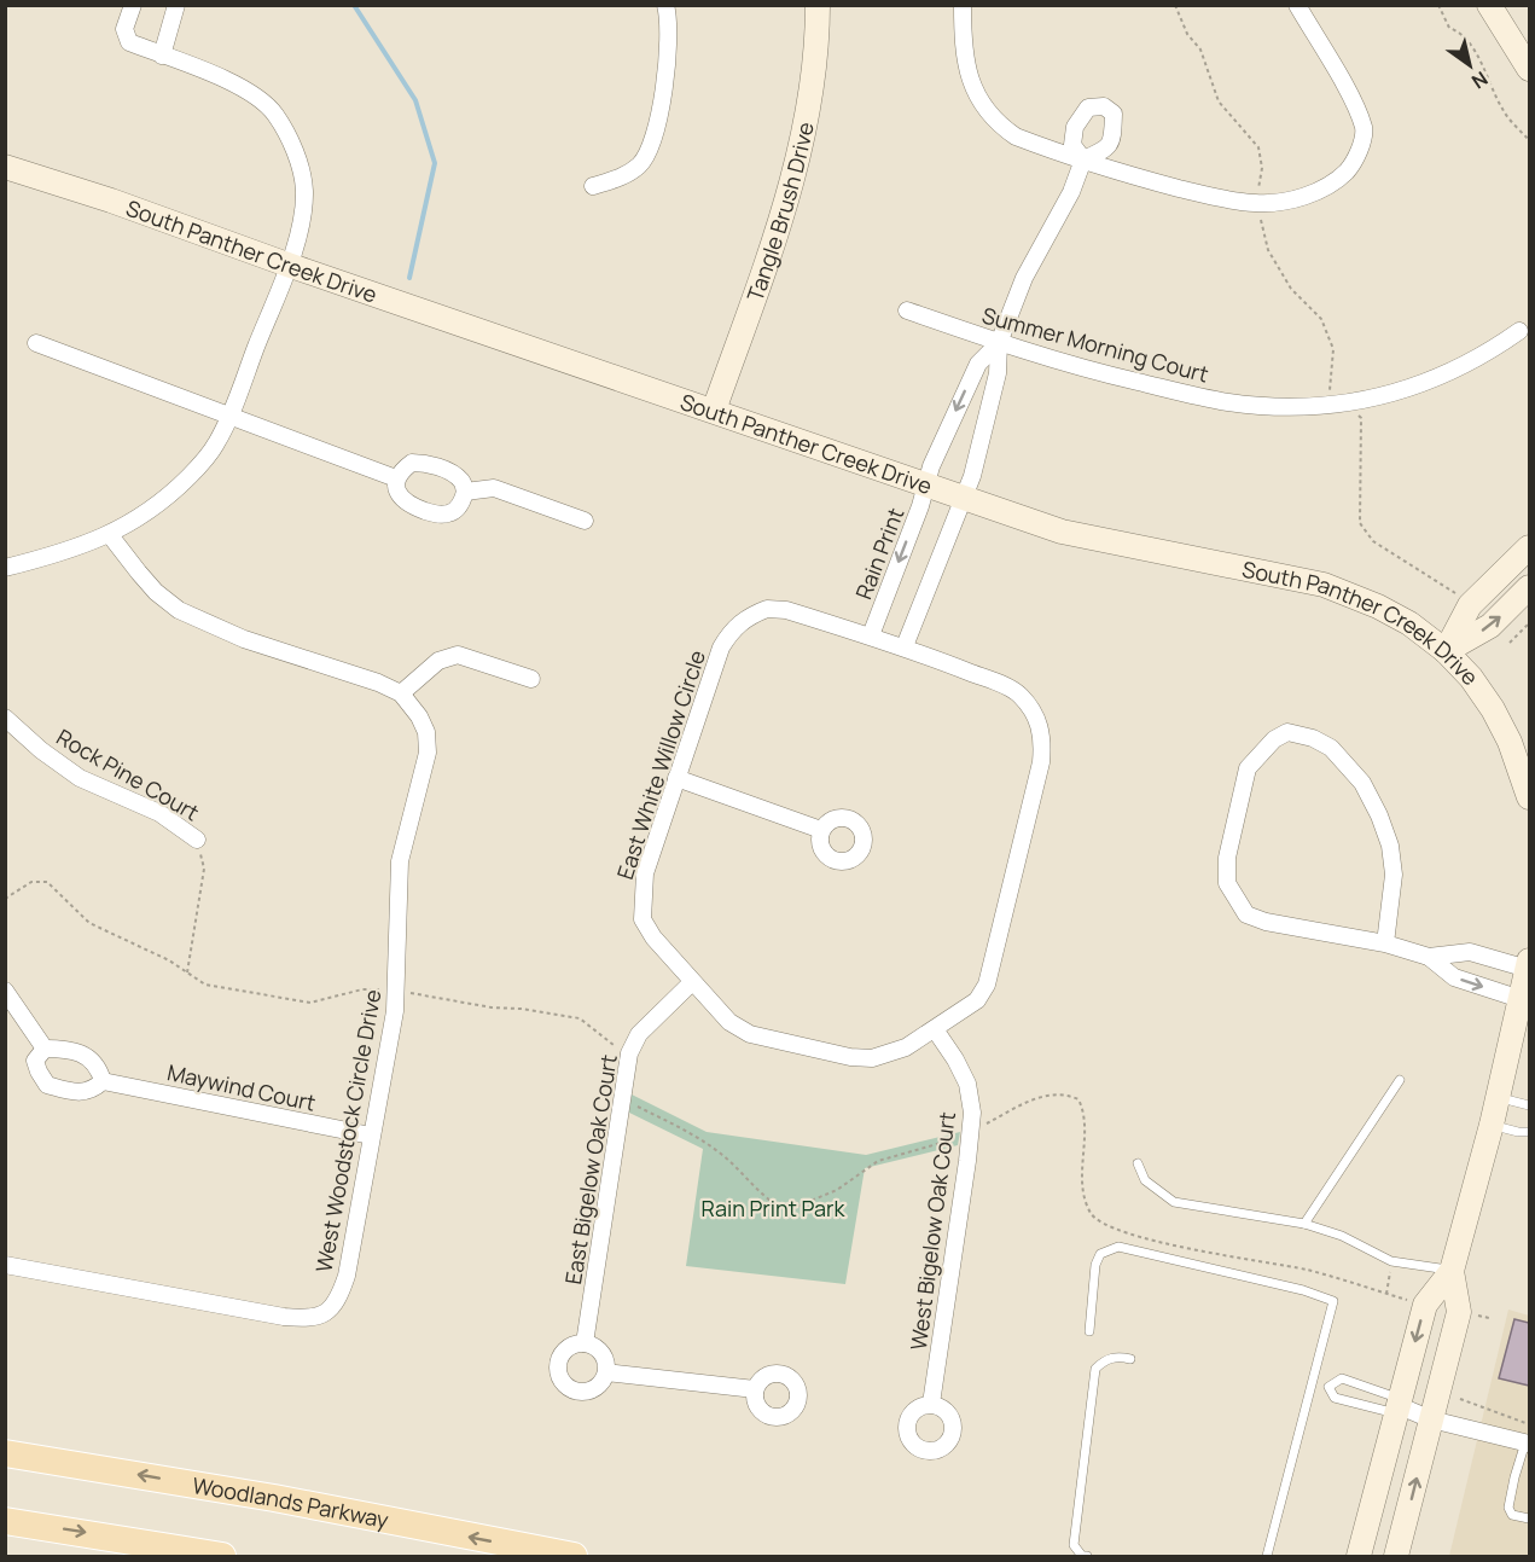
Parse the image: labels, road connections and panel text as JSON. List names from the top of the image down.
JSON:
{
  "streets": {
    "main road": ["Woodlands Parkway"],
    "street": [
      "Tangle Brush Drive",
      "South Panther Creek Drive",
      "Summer Morning Court",
      "Rain Print",
      "East White Willow Circle",
      "Rock Pine Court",
      "Maywind Court",
      "West Woodstock Circle Drive",
      "East Bigelow Oak Court",
      "West Bigelow Oak Court"
    ]
  },
  "crossings": [
    ["Tangle Brush Drive", "South Panther Creek Drive"],
    ["South Panther Creek Drive", "Rain Print"],
    ["Summer Morning Court", "Rain Print"],
    ["Rain Print", "East White Willow Circle"],
    ["East White Willow Circle", "East Bigelow Oak Court"],
    ["East White Willow Circle", "West Bigelow Oak Court"],
    ["Maywind Court", "West Woodstock Circle Drive"]
  ],
  "parks": ["Rain Print Park"],
  "north": "bottom right"
}
